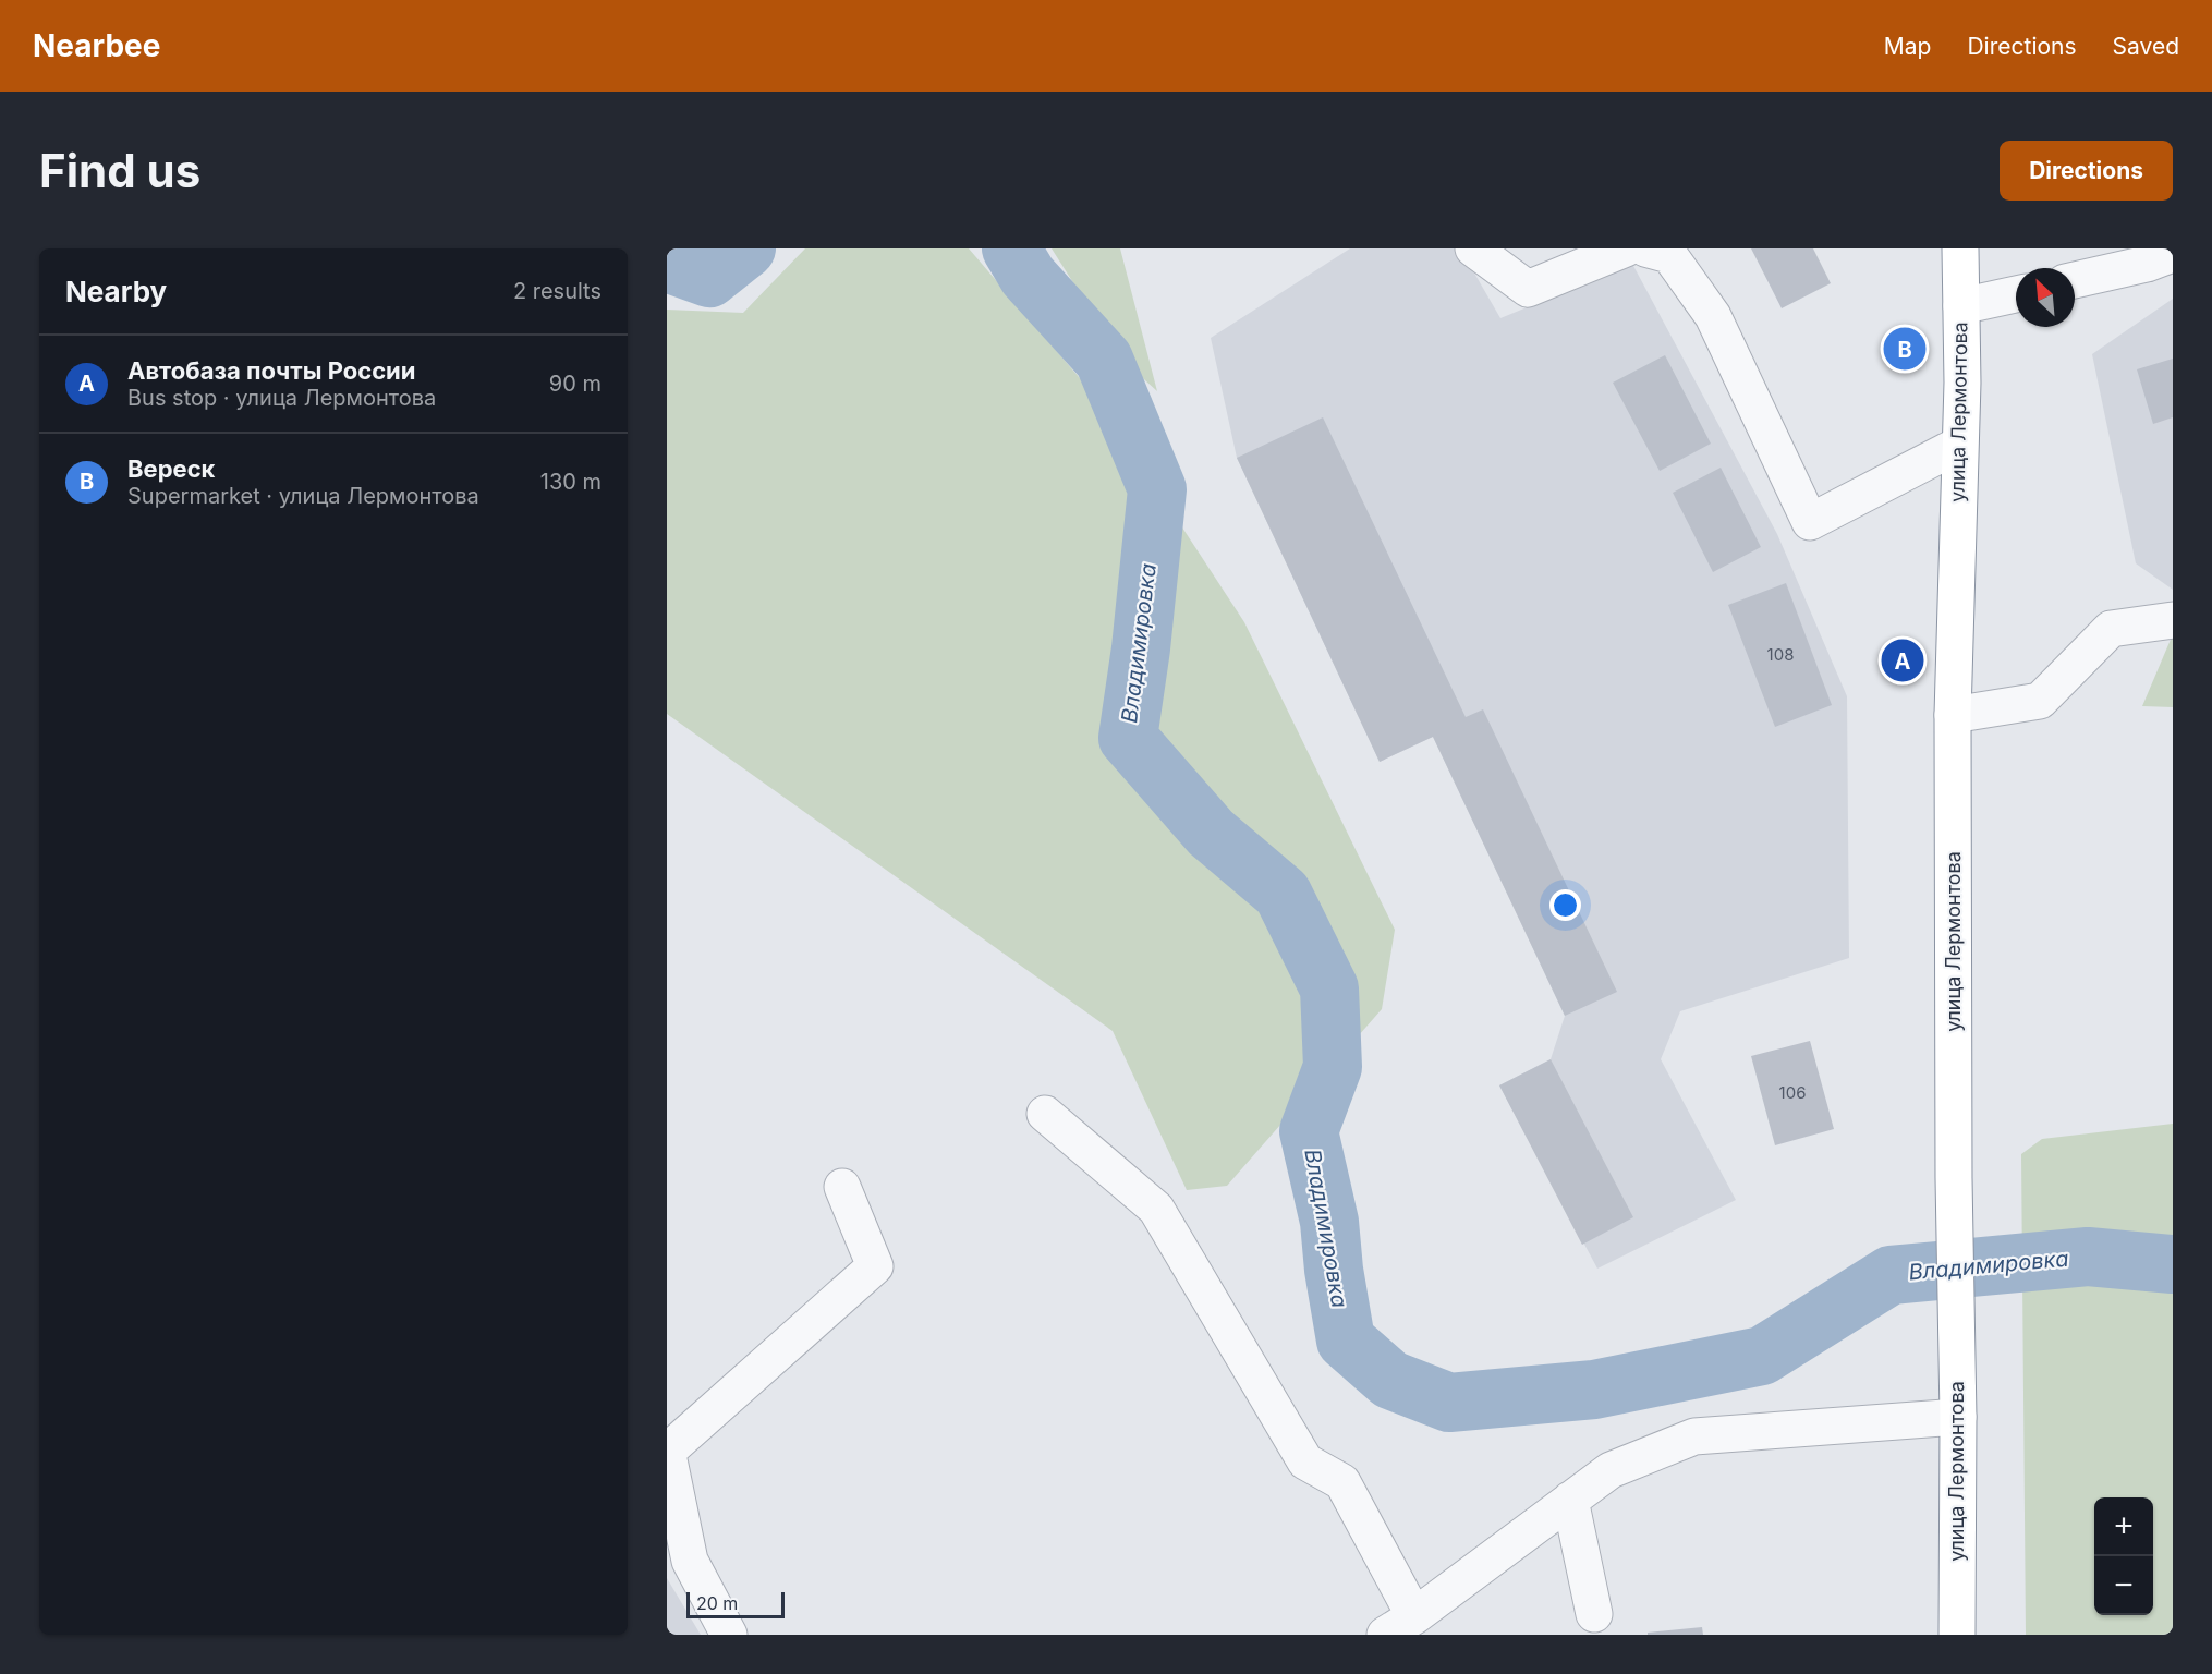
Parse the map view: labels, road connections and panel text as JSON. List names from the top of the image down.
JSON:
{
  "streets": {
    "highway": ["улица Лермонтова"]
  },
  "water": ["Владимировка"],
  "house_numbers": ["108", "106"],
  "scale_bar": "20 m",
  "north": "top left",
  "page": {
    "header": "Nearbee",
    "nav": ["Map", "Directions", "Saved"],
    "buttons": "Directions",
    "title": "Find us",
    "heading": ["Nearby", "2 results"],
    "pins": ["B", "A"],
    "list": [
      {
        "mark": "A",
        "name": "Автобаза почты России",
        "note": "Bus stop · улица Лермонтова",
        "value": "90 m"
      },
      {
        "mark": "B",
        "name": "Вереск",
        "note": "Supermarket · улица Лермонтова",
        "value": "130 m"
      }
    ],
    "map_buttons": ["+", "−"],
    "scale": "20 m"
  }
}
